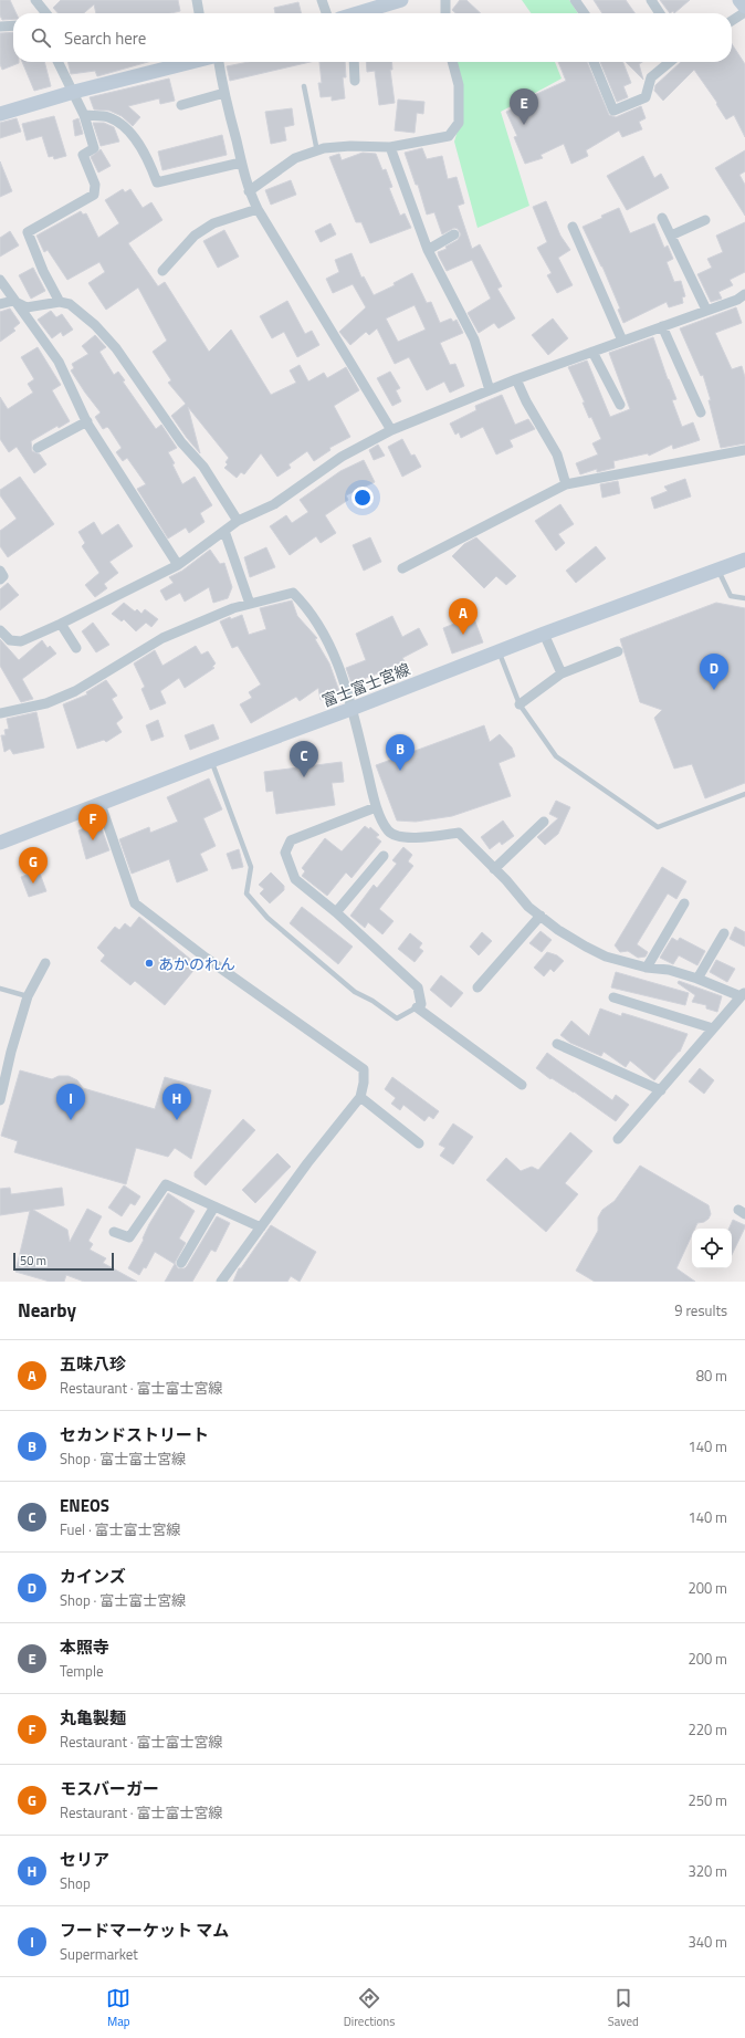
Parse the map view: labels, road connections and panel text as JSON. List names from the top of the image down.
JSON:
{
  "streets": {
    "main road": ["富士富士宮線"]
  },
  "places": ["あかのれん"],
  "scale_bar": "50 m",
  "page": {
    "search": "Search here",
    "pins": [
      "E",
      "A",
      "D",
      "B",
      "C",
      "F",
      "G",
      "H",
      "I"
    ],
    "scale": "50 m",
    "heading": ["Nearby", "9 results"],
    "list": [
      {
        "mark": "A",
        "name": "五味八珍",
        "note": "Restaurant · 富士富士宮線",
        "value": "80 m"
      },
      {
        "mark": "B",
        "name": "セカンドストリート",
        "note": "Shop · 富士富士宮線",
        "value": "140 m"
      },
      {
        "mark": "C",
        "name": "ENEOS",
        "note": "Fuel · 富士富士宮線",
        "value": "140 m"
      },
      {
        "mark": "D",
        "name": "カインズ",
        "note": "Shop · 富士富士宮線",
        "value": "200 m"
      },
      {
        "mark": "E",
        "name": "本照寺",
        "note": "Temple",
        "value": "200 m"
      },
      {
        "mark": "F",
        "name": "丸亀製麺",
        "note": "Restaurant · 富士富士宮線",
        "value": "220 m"
      },
      {
        "mark": "G",
        "name": "モスバーガー",
        "note": "Restaurant · 富士富士宮線",
        "value": "250 m"
      },
      {
        "mark": "H",
        "name": "セリア",
        "note": "Shop",
        "value": "320 m"
      },
      {
        "mark": "I",
        "name": "フードマーケット マム",
        "note": "Supermarket",
        "value": "340 m"
      }
    ],
    "nav": ["Map", "Directions", "Saved"]
  }
}
